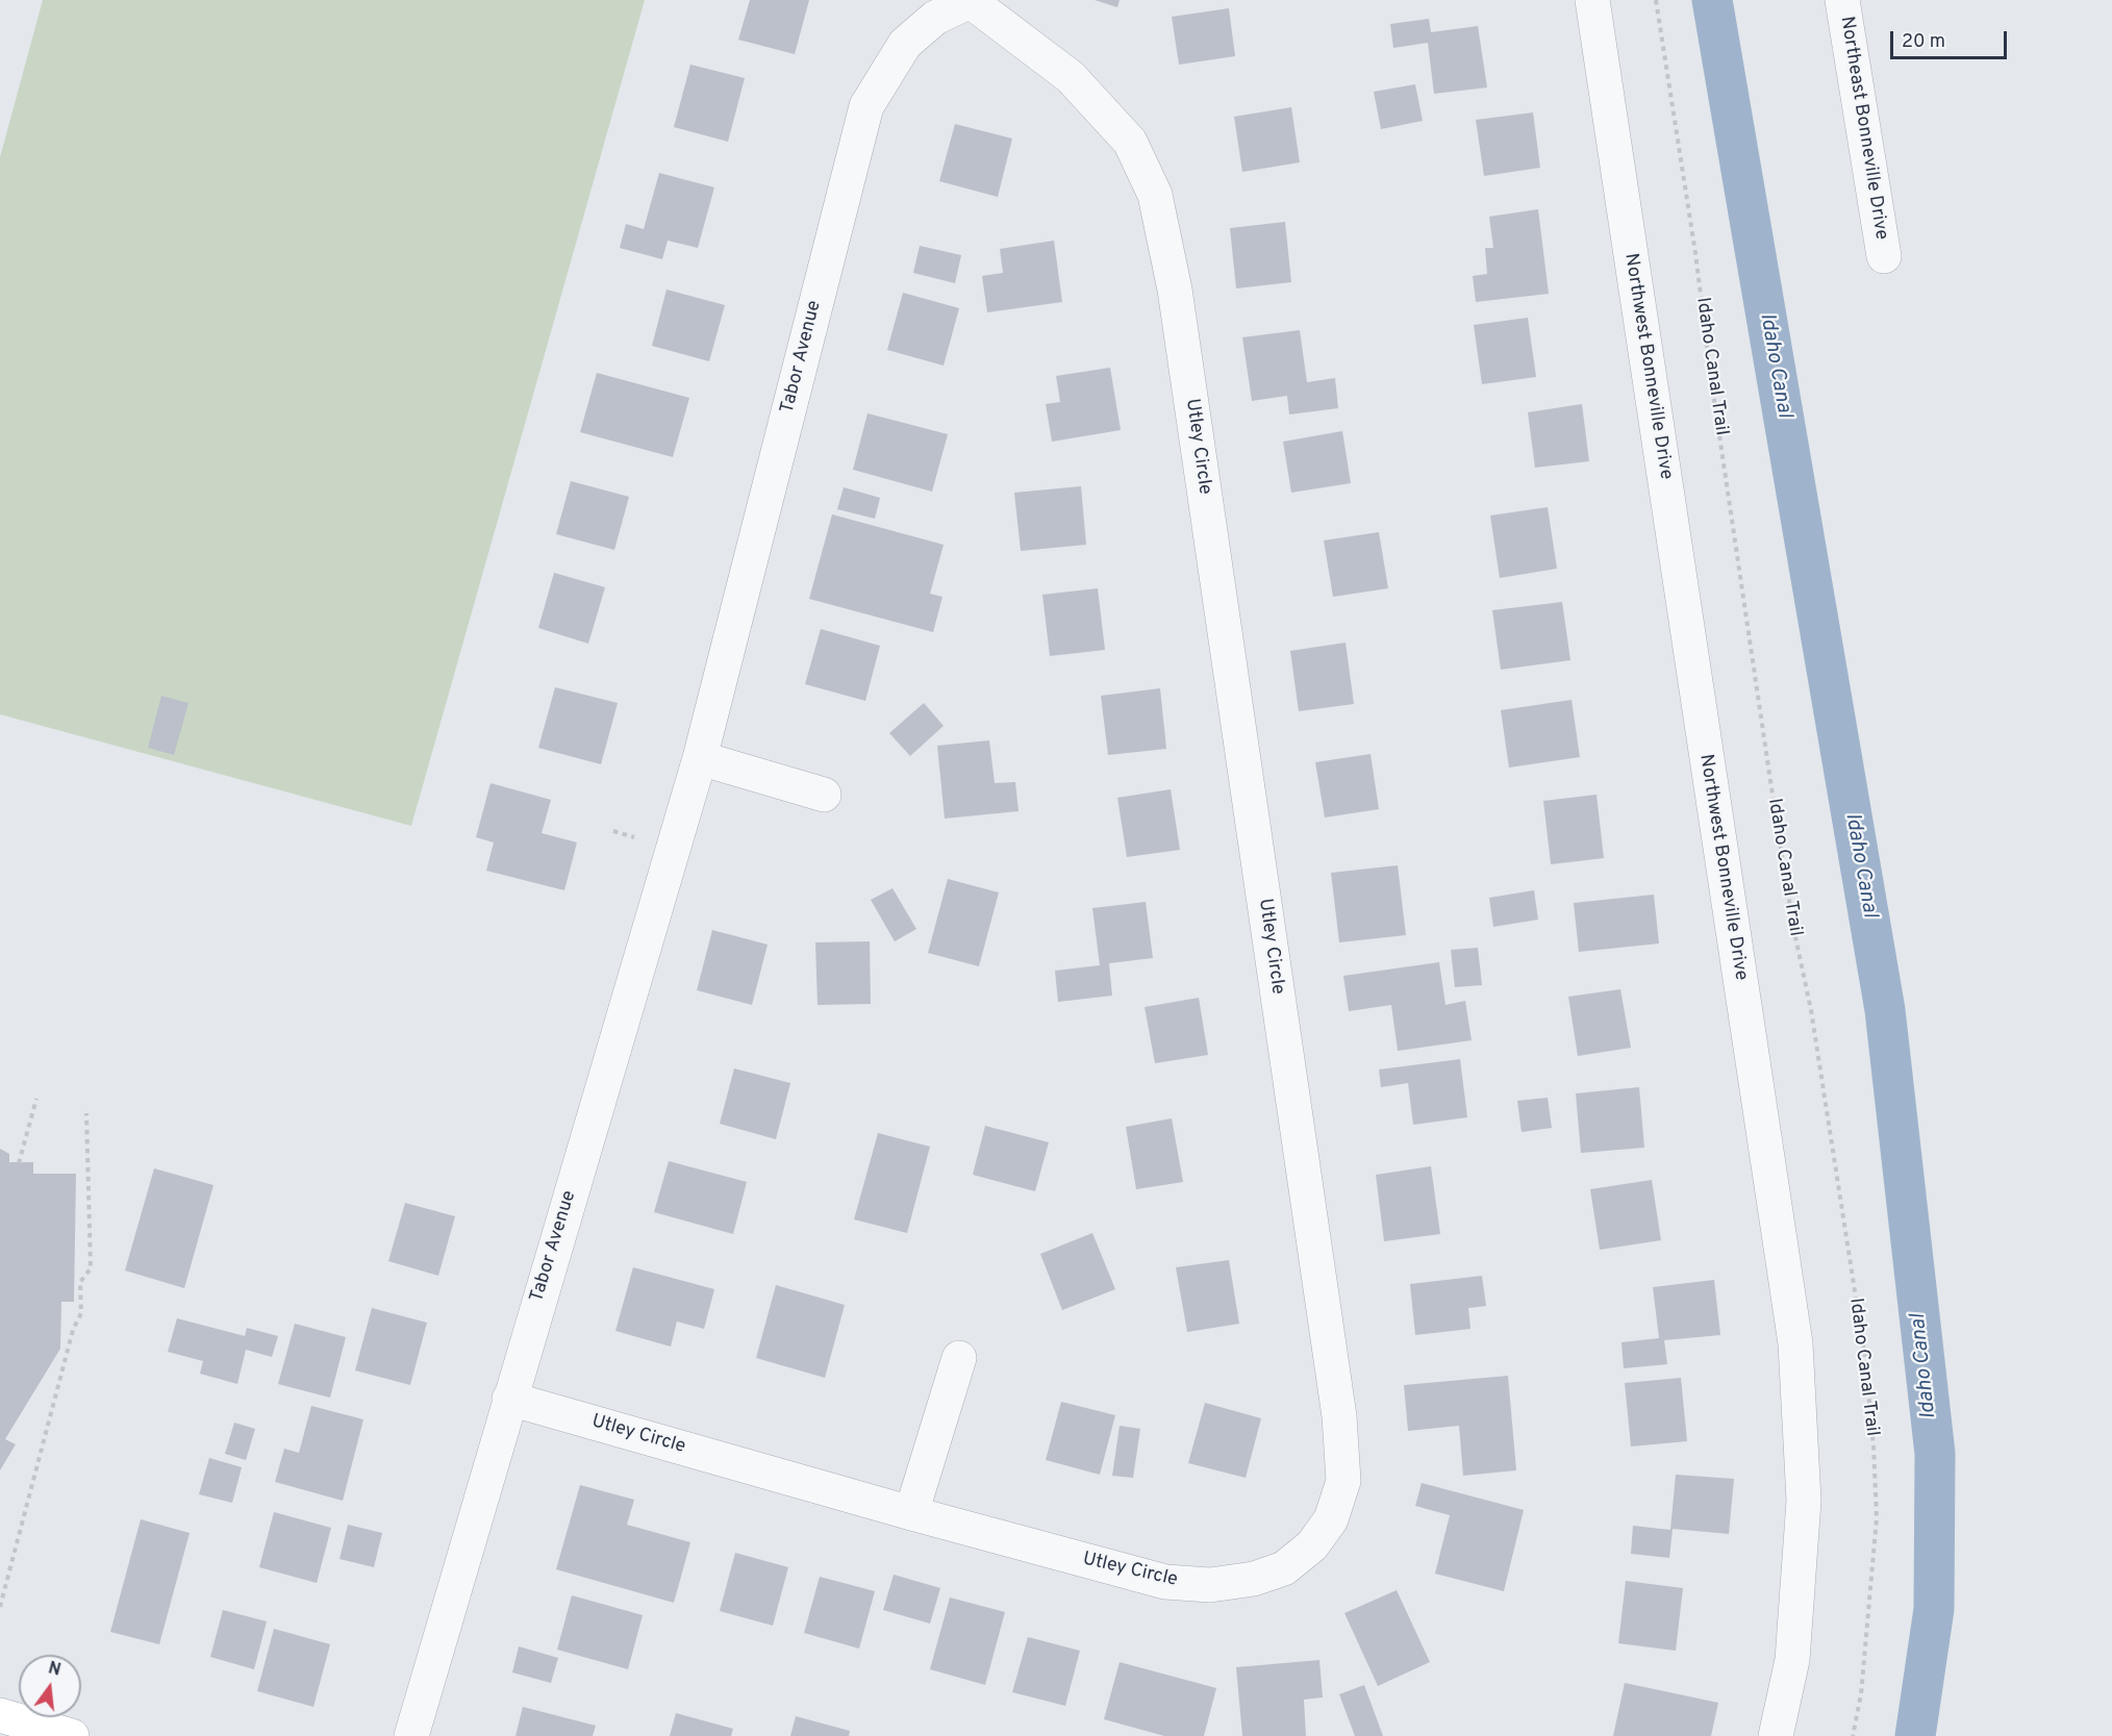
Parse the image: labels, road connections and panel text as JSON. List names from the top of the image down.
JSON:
{
  "streets": {
    "street": [
      "Northeast Bonneville Drive",
      "Tabor Avenue",
      "Northwest Bonneville Drive",
      "Utley Circle"
    ],
    "path": ["Idaho Canal Trail"]
  },
  "crossings": [
    ["Tabor Avenue", "Utley Circle"]
  ],
  "water": ["Idaho Canal"],
  "scale_bar": "20 m",
  "north": "top"
}
